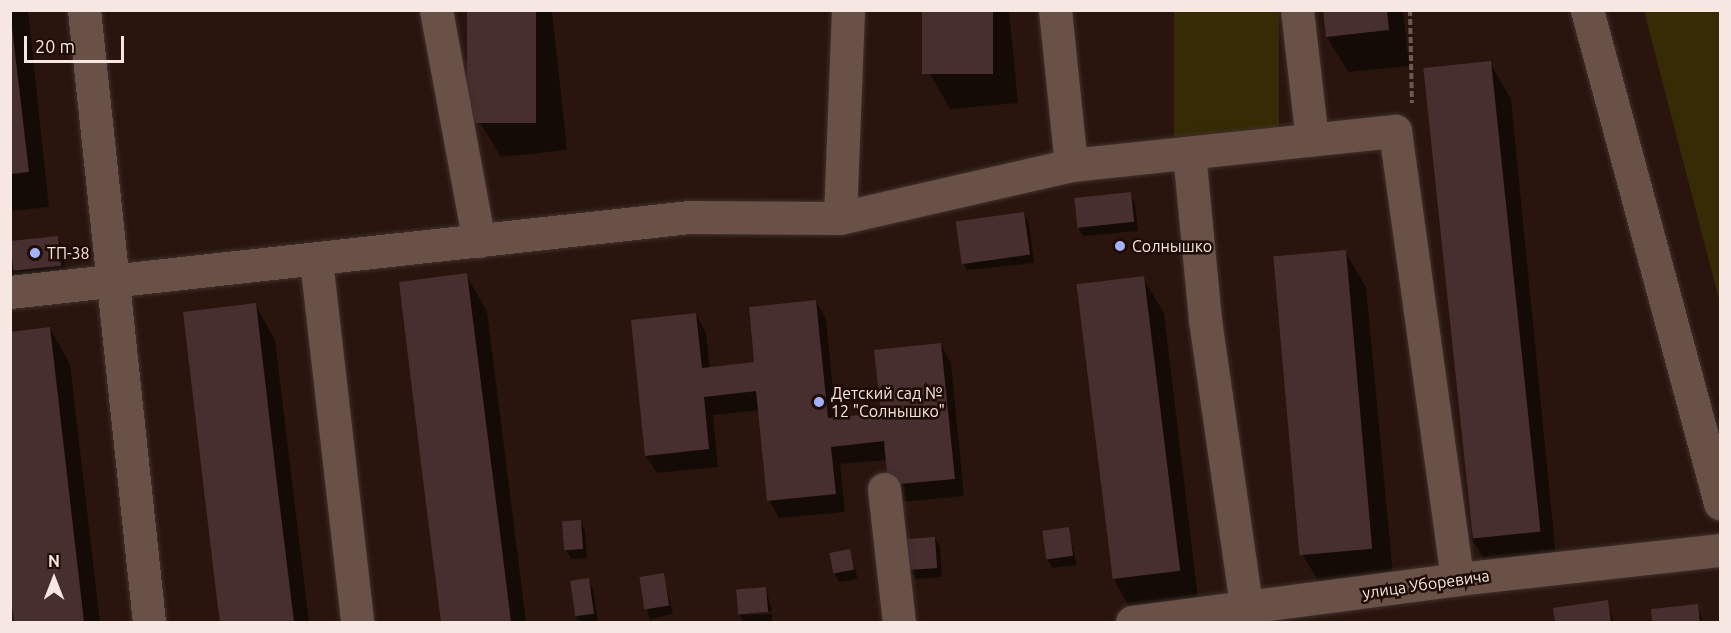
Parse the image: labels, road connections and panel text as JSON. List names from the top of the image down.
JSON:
{
  "streets": {
    "street": ["улица Уборевича"]
  },
  "places": ["Солнышко", "ТП-38", "Детский сад № 12 \"Солнышко\""],
  "scale_bar": "20 m",
  "north": "top"
}
